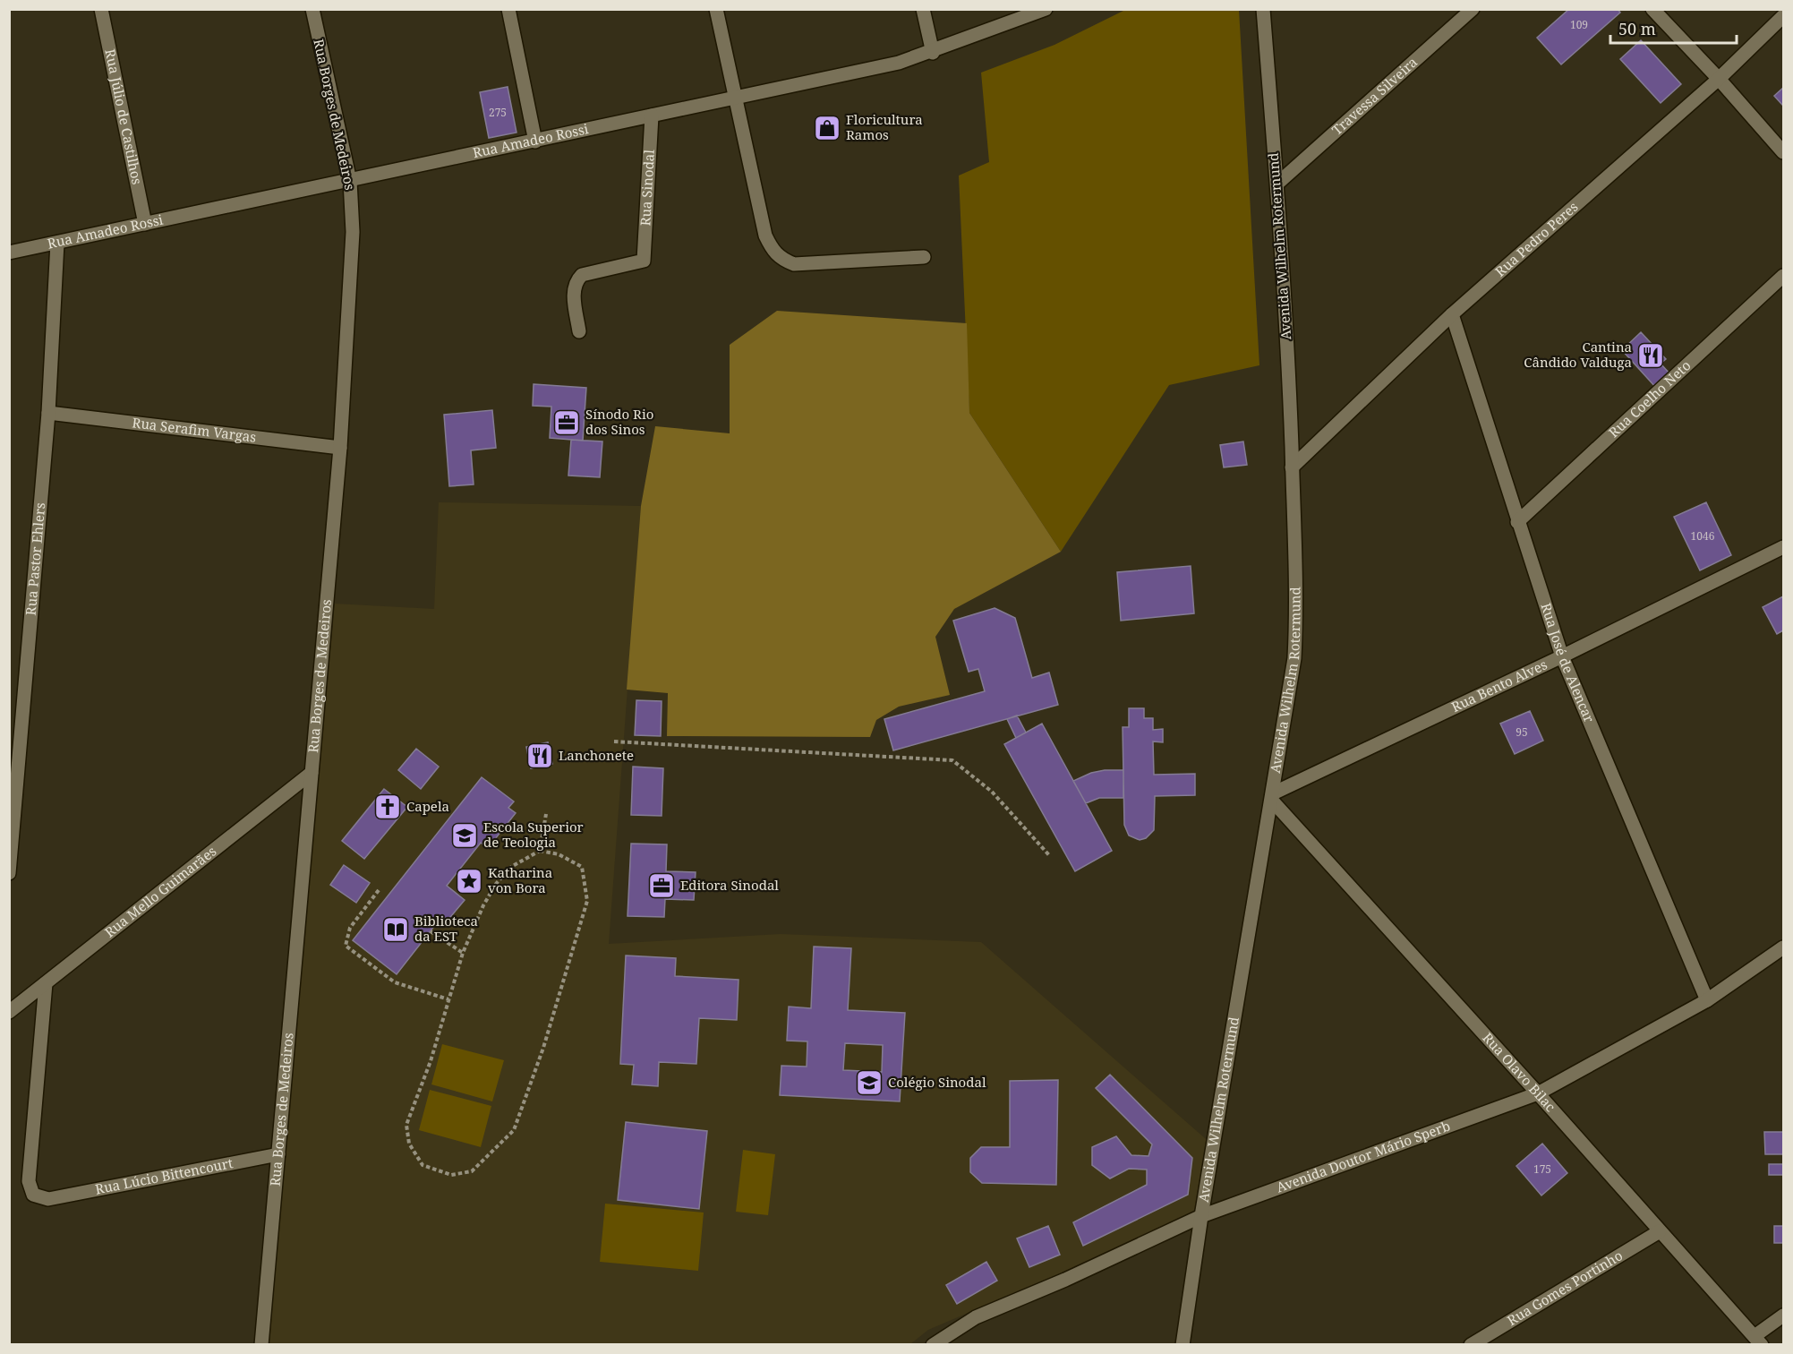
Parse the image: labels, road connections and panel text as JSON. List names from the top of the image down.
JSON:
{
  "streets": {
    "street": [
      "Travessa Silveira",
      "Rua Borges de Medeiros",
      "Rua Júlio de Castilhos",
      "Rua Amadeo Rossi",
      "Rua Sinodal",
      "Rua Pedro Peres",
      "Avenida Wilhelm Rotermund",
      "Rua Coelho Neto",
      "Rua Serafim Vargas",
      "Rua Pastor Ehlers",
      "Rua José de Alencar",
      "Rua Bento Alves",
      "Rua Mello Guimarães",
      "Rua Olavo Bilac",
      "Avenida Doutor Mário Sperb",
      "Rua Lúcio Bittencourt",
      "Rua Gomes Portinho"
    ]
  },
  "crossings": [
    ["Travessa Silveira", "Avenida Wilhelm Rotermund"],
    ["Rua Borges de Medeiros", "Rua Amadeo Rossi"],
    ["Rua Borges de Medeiros", "Rua Serafim Vargas"],
    ["Rua Borges de Medeiros", "Rua Mello Guimarães"],
    ["Rua Borges de Medeiros", "Rua Lúcio Bittencourt"],
    ["Rua Júlio de Castilhos", "Rua Amadeo Rossi"],
    ["Rua Amadeo Rossi", "Rua Sinodal"],
    ["Rua Amadeo Rossi", "Rua Pastor Ehlers"],
    ["Rua Pedro Peres", "Avenida Wilhelm Rotermund"],
    ["Rua Pedro Peres", "Rua José de Alencar"],
    ["Avenida Wilhelm Rotermund", "Rua Bento Alves"],
    ["Avenida Wilhelm Rotermund", "Rua Olavo Bilac"],
    ["Avenida Wilhelm Rotermund", "Avenida Doutor Mário Sperb"],
    ["Rua Coelho Neto", "Rua José de Alencar"],
    ["Rua Serafim Vargas", "Rua Pastor Ehlers"],
    ["Rua José de Alencar", "Rua Bento Alves"],
    ["Rua José de Alencar", "Avenida Doutor Mário Sperb"],
    ["Rua Bento Alves", "Rua Olavo Bilac"],
    ["Rua Mello Guimarães", "Rua Lúcio Bittencourt"],
    ["Rua Olavo Bilac", "Avenida Doutor Mário Sperb"],
    ["Rua Olavo Bilac", "Rua Gomes Portinho"]
  ],
  "places": {
    "shop": ["Floricultura Ramos"],
    "restaurant": ["Cantina Cândido Valduga", "Lanchonete"],
    "office": ["Sínodo Rio dos Sinos", "Editora Sinodal"],
    "church": ["Capela"],
    "school or university": ["Escola Superior de Teologia", "Colégio Sinodal"],
    "place": ["Katharina von Bora"],
    "library": ["Biblioteca da EST"]
  },
  "house_numbers": [
    "109",
    "275",
    "1046",
    "95",
    "175"
  ],
  "scale_bar": "50 m"
}
